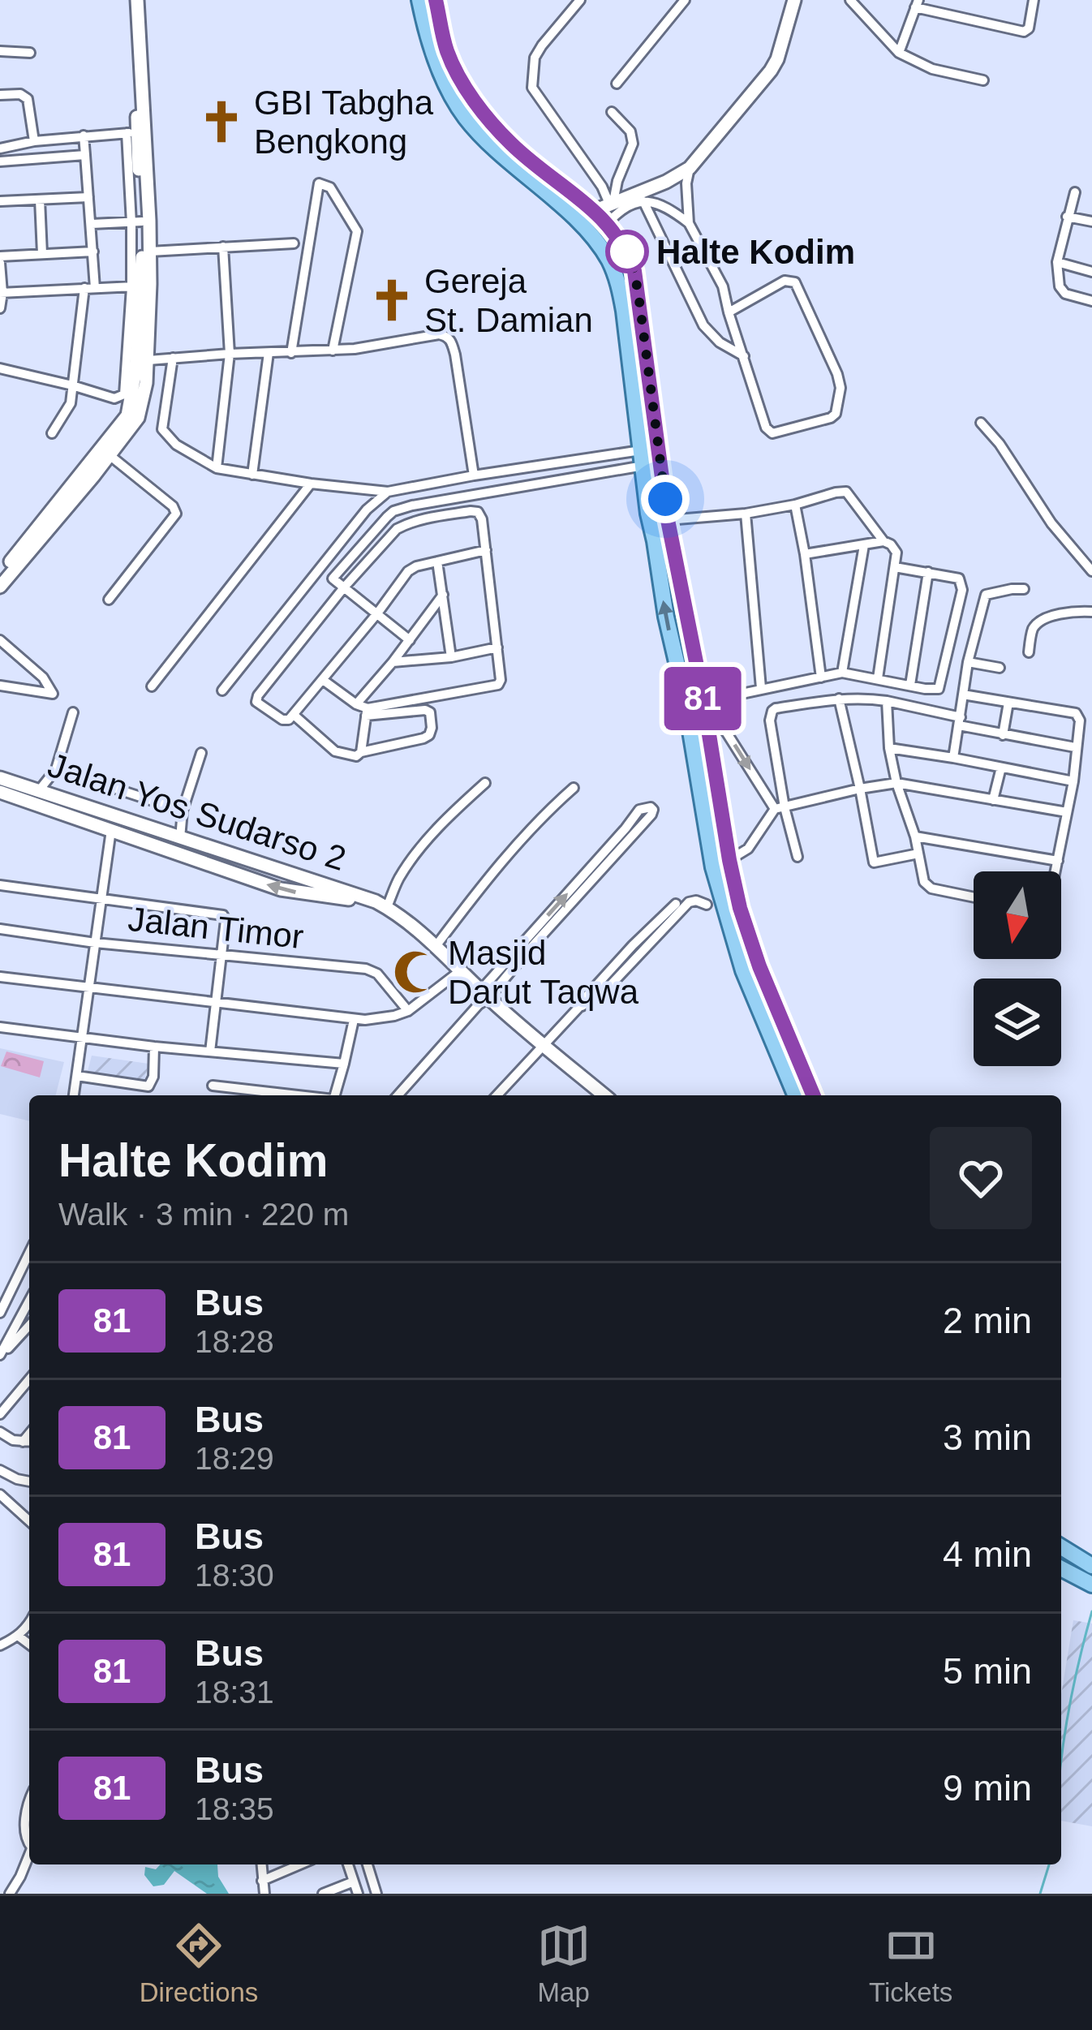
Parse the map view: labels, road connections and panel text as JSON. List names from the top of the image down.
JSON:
{
  "streets": {
    "main road": ["Jalan Yos Sudarso 2"],
    "street": ["Jalan Timor"]
  },
  "places": {
    "church": ["GBI Tabgha Bengkong", "Gereja St. Damian"],
    "other": ["Halte Kodim"],
    "mosque": ["Masjid Darut Taqwa"]
  },
  "lines": ["bus line 81"],
  "north": "bottom",
  "page": {
    "on_map": "81",
    "heading": ["Halte Kodim", "Walk · 3 min · 220 m"],
    "list": [
      {
        "mark": "81",
        "name": "Bus",
        "note": "18:28",
        "value": "2 min"
      },
      {
        "mark": "81",
        "name": "Bus",
        "note": "18:29",
        "value": "3 min"
      },
      {
        "mark": "81",
        "name": "Bus",
        "note": "18:30",
        "value": "4 min"
      },
      {
        "mark": "81",
        "name": "Bus",
        "note": "18:31",
        "value": "5 min"
      },
      {
        "mark": "81",
        "name": "Bus",
        "note": "18:35",
        "value": "9 min"
      }
    ],
    "tabs": ["Directions", "Map", "Tickets"]
  }
}
